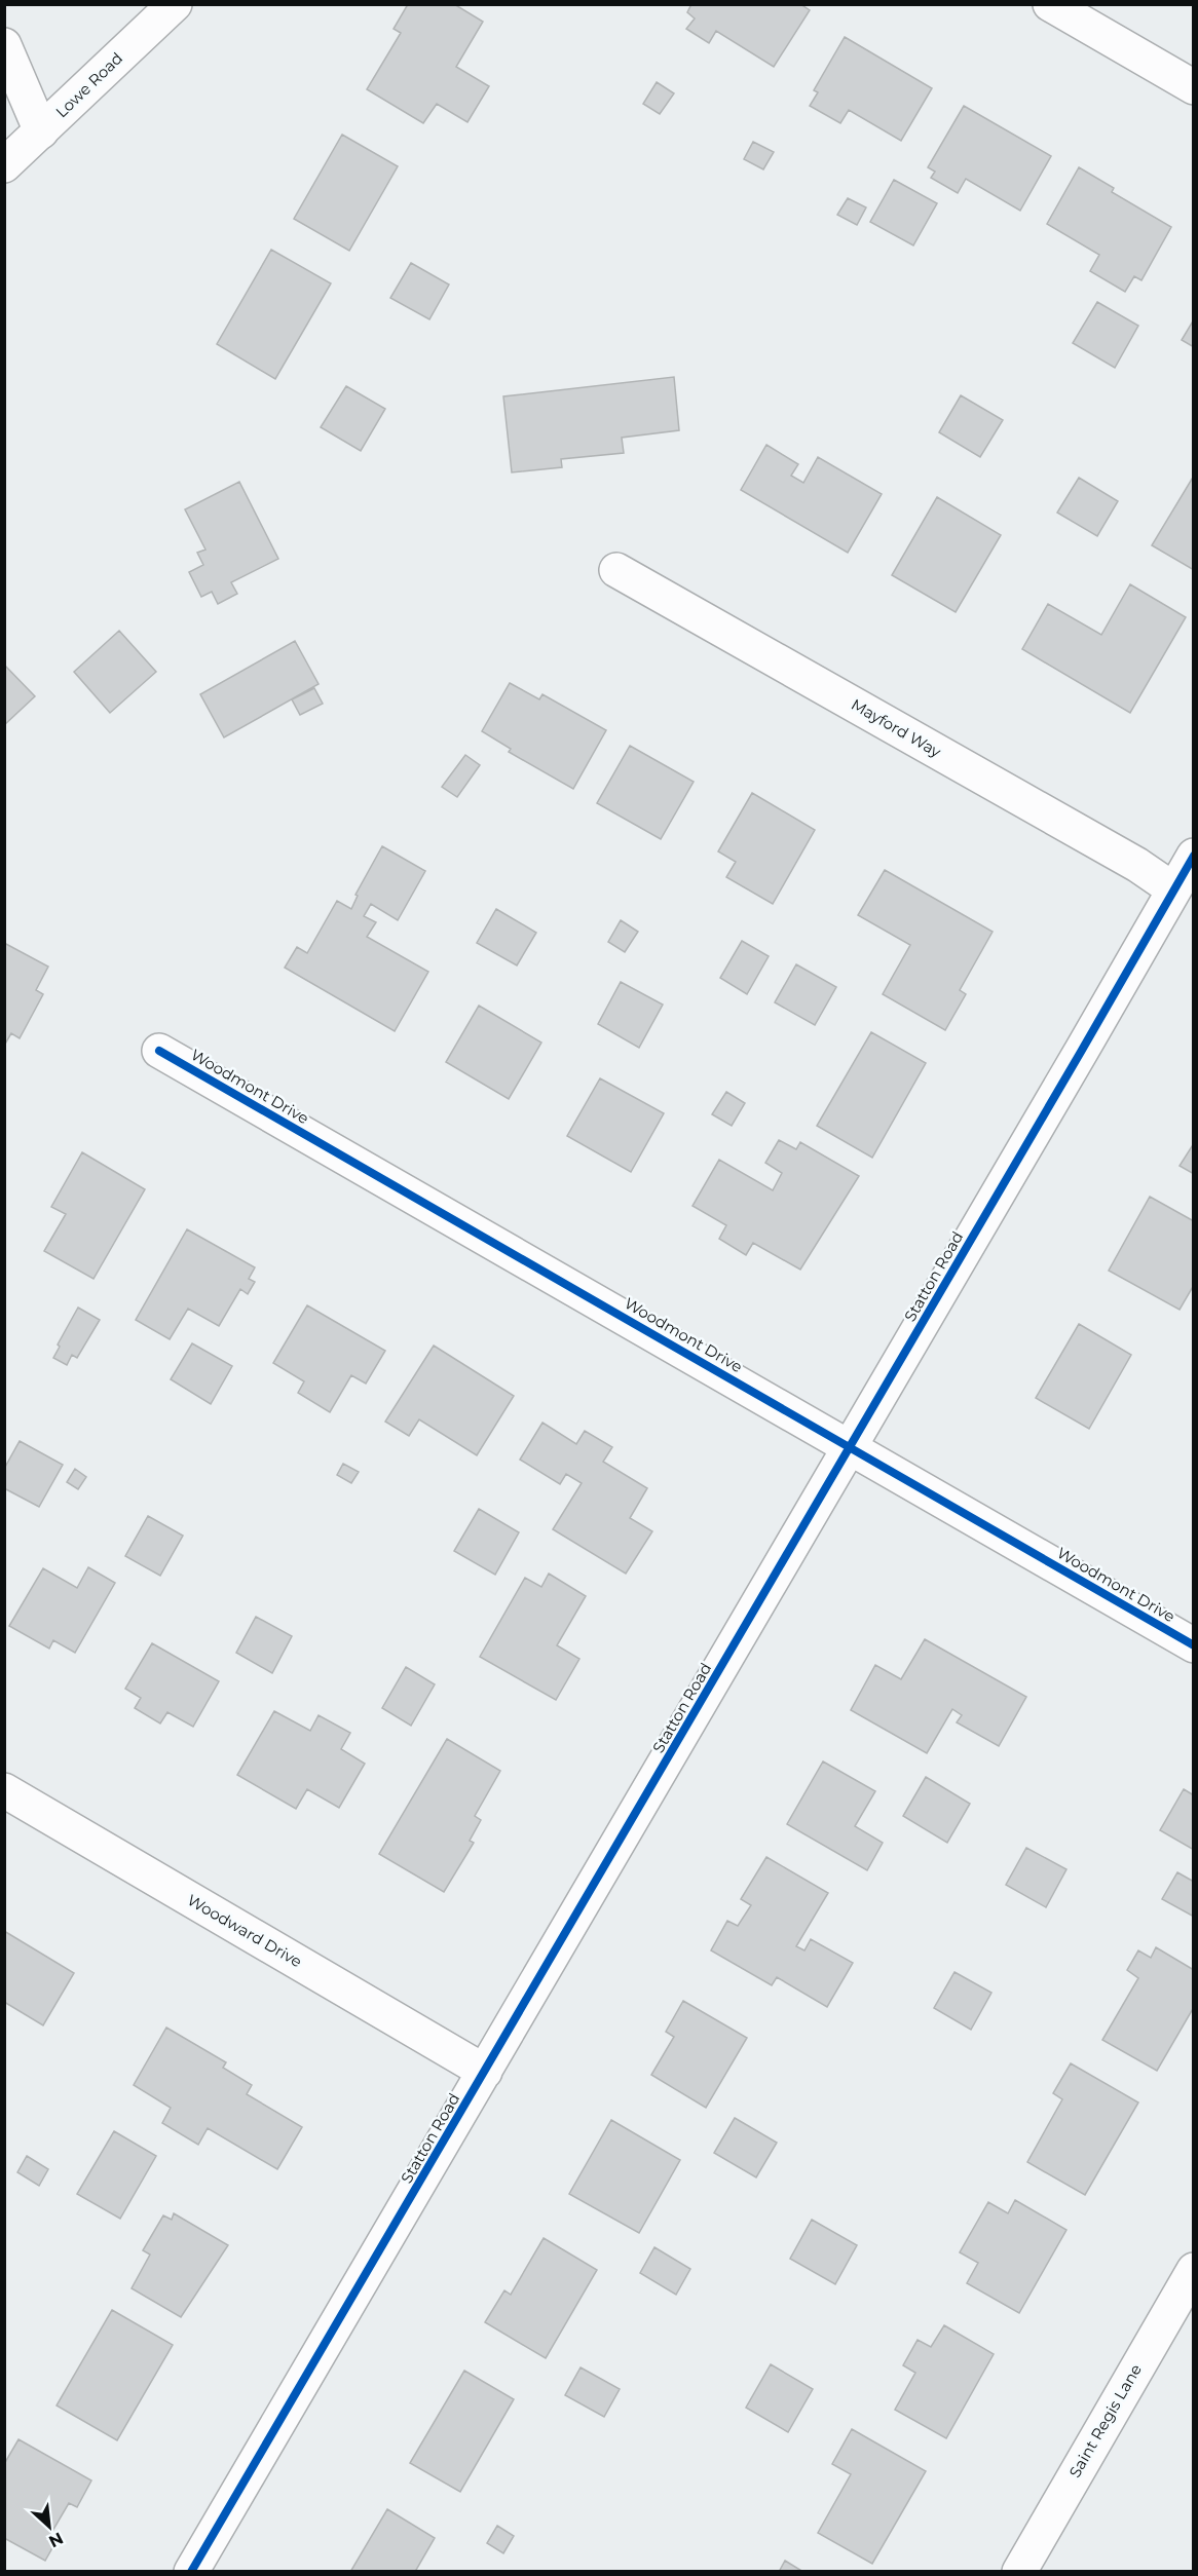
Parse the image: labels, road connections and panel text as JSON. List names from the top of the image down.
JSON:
{
  "streets": {
    "street": [
      "Lowe Road",
      "Mayford Way",
      "Woodmont Drive",
      "Statton Road",
      "Woodward Drive",
      "Saint Regis Lane"
    ]
  },
  "crossings": [
    ["Mayford Way", "Statton Road"],
    ["Woodmont Drive", "Statton Road"],
    ["Statton Road", "Woodward Drive"]
  ],
  "north": "bottom right"
}
